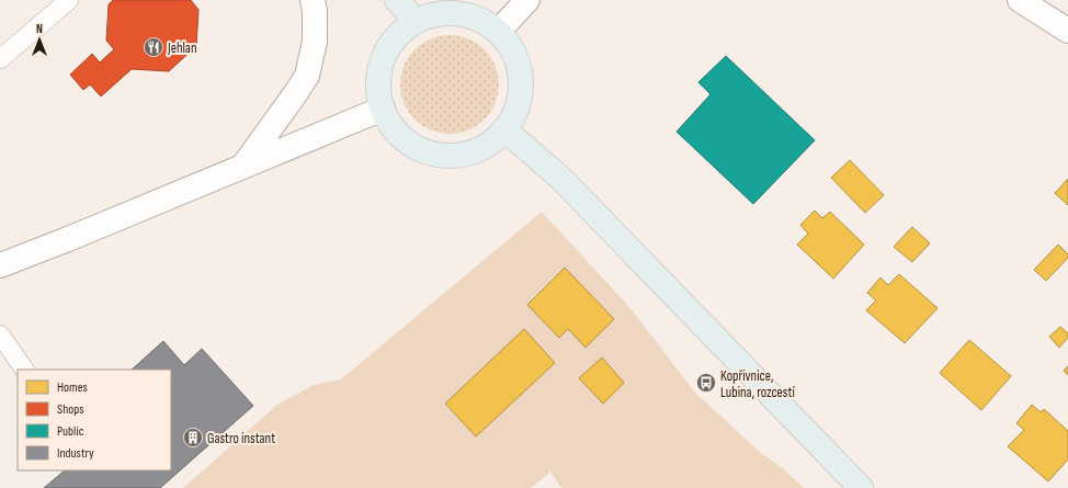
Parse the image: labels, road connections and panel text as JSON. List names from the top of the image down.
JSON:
{
  "places": {
    "restaurant": ["Jehlan"],
    "bus stop": ["Kopřivnice, Lubina, rozcestí"],
    "building": ["Gastro instant"]
  },
  "legend": [
    "Homes",
    "Shops",
    "Public",
    "Industry"
  ],
  "north": "top"
}
